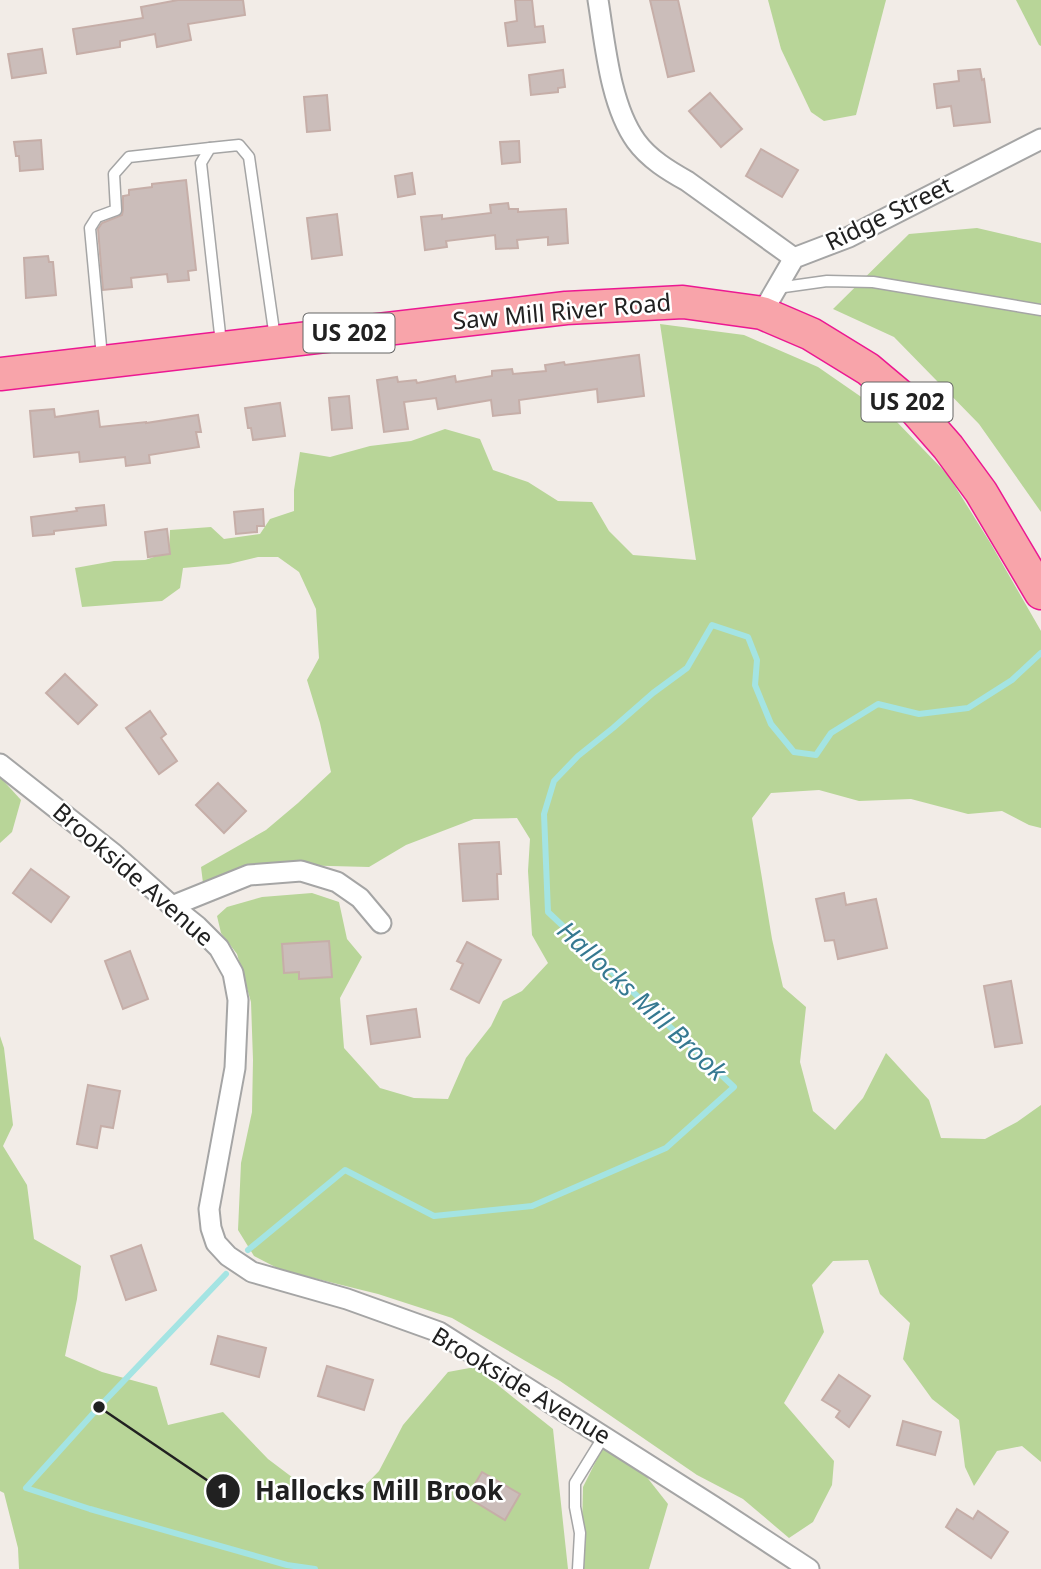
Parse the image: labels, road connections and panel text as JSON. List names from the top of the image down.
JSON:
{
  "streets": {
    "highway": ["Saw Mill River Road", "US 202"],
    "street": ["Ridge Street", "Brookside Avenue"]
  },
  "crossings": [
    ["Ridge Street", "Saw Mill River Road"]
  ],
  "water": ["Hallocks Mill Brook"],
  "places": ["Hallocks Mill Brook"]
}
